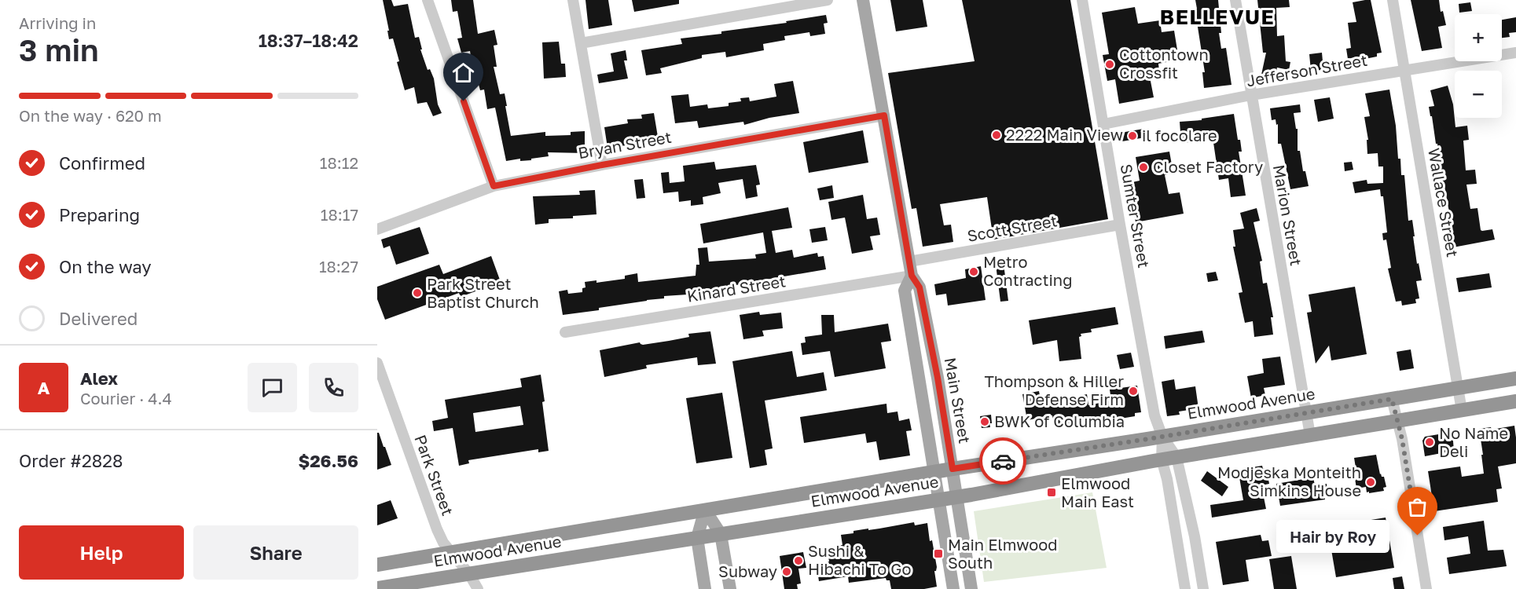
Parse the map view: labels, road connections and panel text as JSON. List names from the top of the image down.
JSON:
{
  "streets": {
    "highway": ["Elmwood Avenue"],
    "main road": ["Main Street"],
    "street": [
      "Jefferson Street",
      "Bryan Street",
      "Wallace Street",
      "Marion Street",
      "Sumter Street",
      "Scott Street",
      "Kinard Street",
      "Park Street"
    ]
  },
  "crossings": [
    ["Jefferson Street", "Wallace Street"],
    ["Jefferson Street", "Marion Street"],
    ["Jefferson Street", "Sumter Street"],
    ["Bryan Street", "Main Street"],
    ["Wallace Street", "Elmwood Avenue"],
    ["Marion Street", "Elmwood Avenue"],
    ["Sumter Street", "Scott Street"],
    ["Sumter Street", "Elmwood Avenue"],
    ["Scott Street", "Main Street"],
    ["Kinard Street", "Main Street"],
    ["Main Street", "Elmwood Avenue"],
    ["Elmwood Avenue", "Park Street"]
  ],
  "districts": ["BELLEVUE"],
  "places": {
    "other": [
      "Cottontown Crossfit",
      "2222 Main View",
      "il focolare",
      "Closet Factory",
      "Metro Contracting",
      "Park Street Baptist Church",
      "Thompson & Hiller Defense Firm",
      "BWK of Columbia",
      "No Name Deli",
      "Modjeska Monteith Simkins House",
      "Hair by Roy",
      "Sushi & Hibachi To Go",
      "Subway"
    ],
    "transit": ["Elmwood Main East", "Main Elmwood South"]
  },
  "page": {
    "heading": ["3 min", "Arriving in", "18:37–18:42"],
    "panel": [
      "Alex",
      "Courier · 4.4",
      "Order #2828",
      "$26.56"
    ],
    "map_buttons": ["+", "−"],
    "bar": "On the way · 620 m",
    "list": [
      ["Confirmed", "18:12"],
      ["Preparing", "18:17"],
      ["On the way", "18:27"],
      "Delivered"
    ],
    "round": "A",
    "buttons": ["Help", "Share"],
    "bubble": "Hair by Roy"
  }
}
